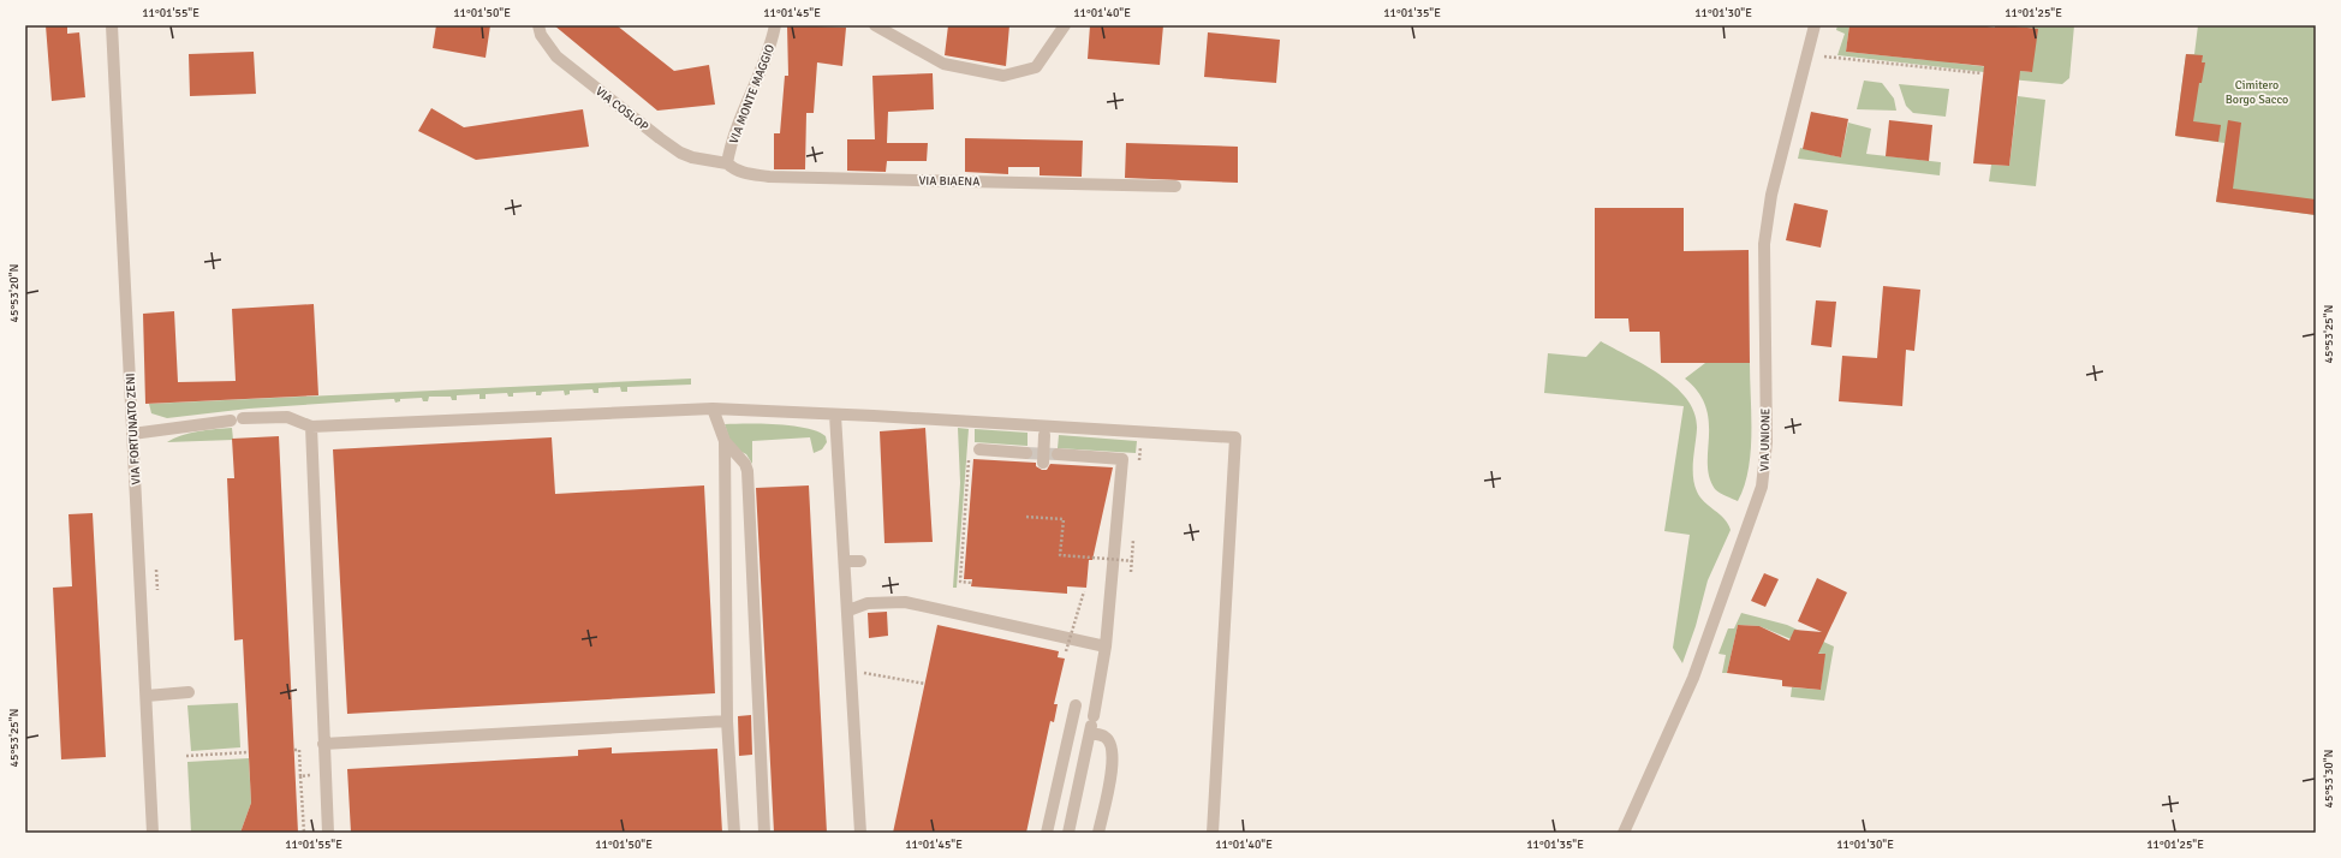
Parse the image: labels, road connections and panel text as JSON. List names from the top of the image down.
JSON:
{
  "streets": {
    "street": [
      "VIA MONTE MAGGIO",
      "VIA COSLOP",
      "VIA BIAENA",
      "VIA FORTUNATO ZENI",
      "VIA UNIONE"
    ]
  },
  "crossings": [
    ["VIA MONTE MAGGIO", "VIA COSLOP"],
    ["VIA MONTE MAGGIO", "VIA BIAENA"],
    ["VIA COSLOP", "VIA BIAENA"]
  ],
  "parks": ["Cimitero Borgo Sacco"],
  "coordinates": [
    "11°01'55\"E",
    "11°01'50\"E",
    "11°01'45\"E",
    "11°01'40\"E",
    "11°01'35\"E",
    "11°01'30\"E",
    "11°01'25\"E",
    "45°53'20\"N",
    "45°53'25\"N",
    "45°53'30\"N"
  ]
}
